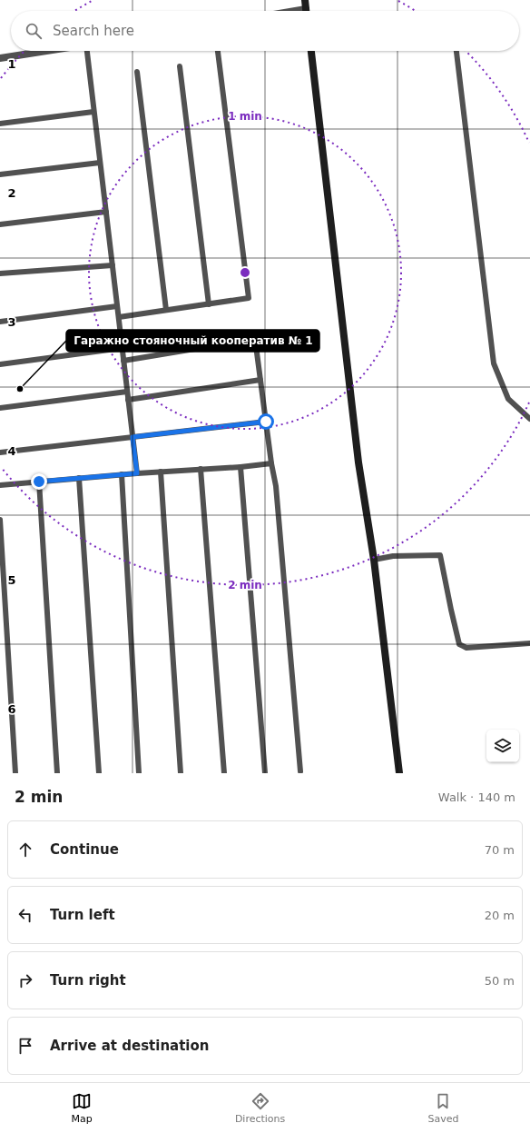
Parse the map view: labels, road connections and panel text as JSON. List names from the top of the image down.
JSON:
{
  "places": ["Гаражно стояночный кооператив № 1"],
  "page": {
    "search": "Search here",
    "heading": ["2 min", "Walk · 140 m"],
    "list": [
      ["Continue", "70 m"],
      ["Turn left", "20 m"],
      ["Turn right", "50 m"],
      "Arrive at destination"
    ],
    "nav": ["Map", "Directions", "Saved"]
  },
  "grid": {
    "rows": [
      "1",
      "2",
      "3",
      "4",
      "5",
      "6"
    ]
  },
  "rings": ["1 min", "2 min"]
}
